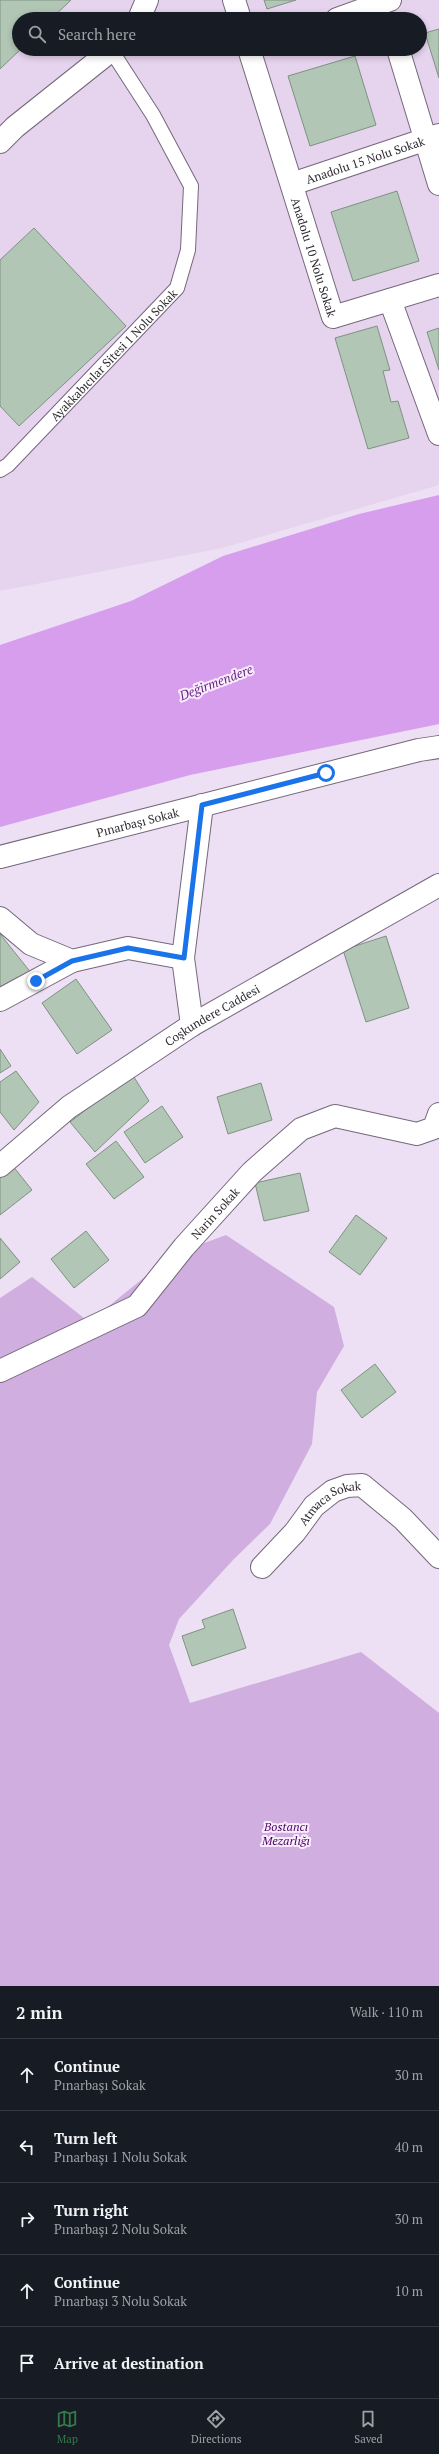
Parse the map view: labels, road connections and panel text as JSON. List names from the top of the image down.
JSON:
{
  "streets": {
    "street": [
      "Anadolu 15 Nolu Sokak",
      "Anadolu 10 Nolu Sokak",
      "Pınarbaşı Sokak",
      "Coşkundere Caddesi",
      "Narin Sokak",
      "Atmaca Sokak"
    ],
    "lane": ["Ayakkabıcılar Sitesi 1 Nolu Sokak"]
  },
  "crossings": [
    ["Anadolu 15 Nolu Sokak", "Anadolu 10 Nolu Sokak"]
  ],
  "water": ["Değirmendere"],
  "parks": ["Bostancı Mezarlığı"],
  "page": {
    "search": "Search here",
    "heading": ["2 min", "Walk · 110 m"],
    "list": [
      ["Continue", "Pınarbaşı Sokak", "30 m"],
      ["Turn left", "Pınarbaşı 1 Nolu Sokak", "40 m"],
      ["Turn right", "Pınarbaşı 2 Nolu Sokak", "30 m"],
      ["Continue", "Pınarbaşı 3 Nolu Sokak", "10 m"],
      "Arrive at destination"
    ],
    "nav": ["Map", "Directions", "Saved"]
  }
}
